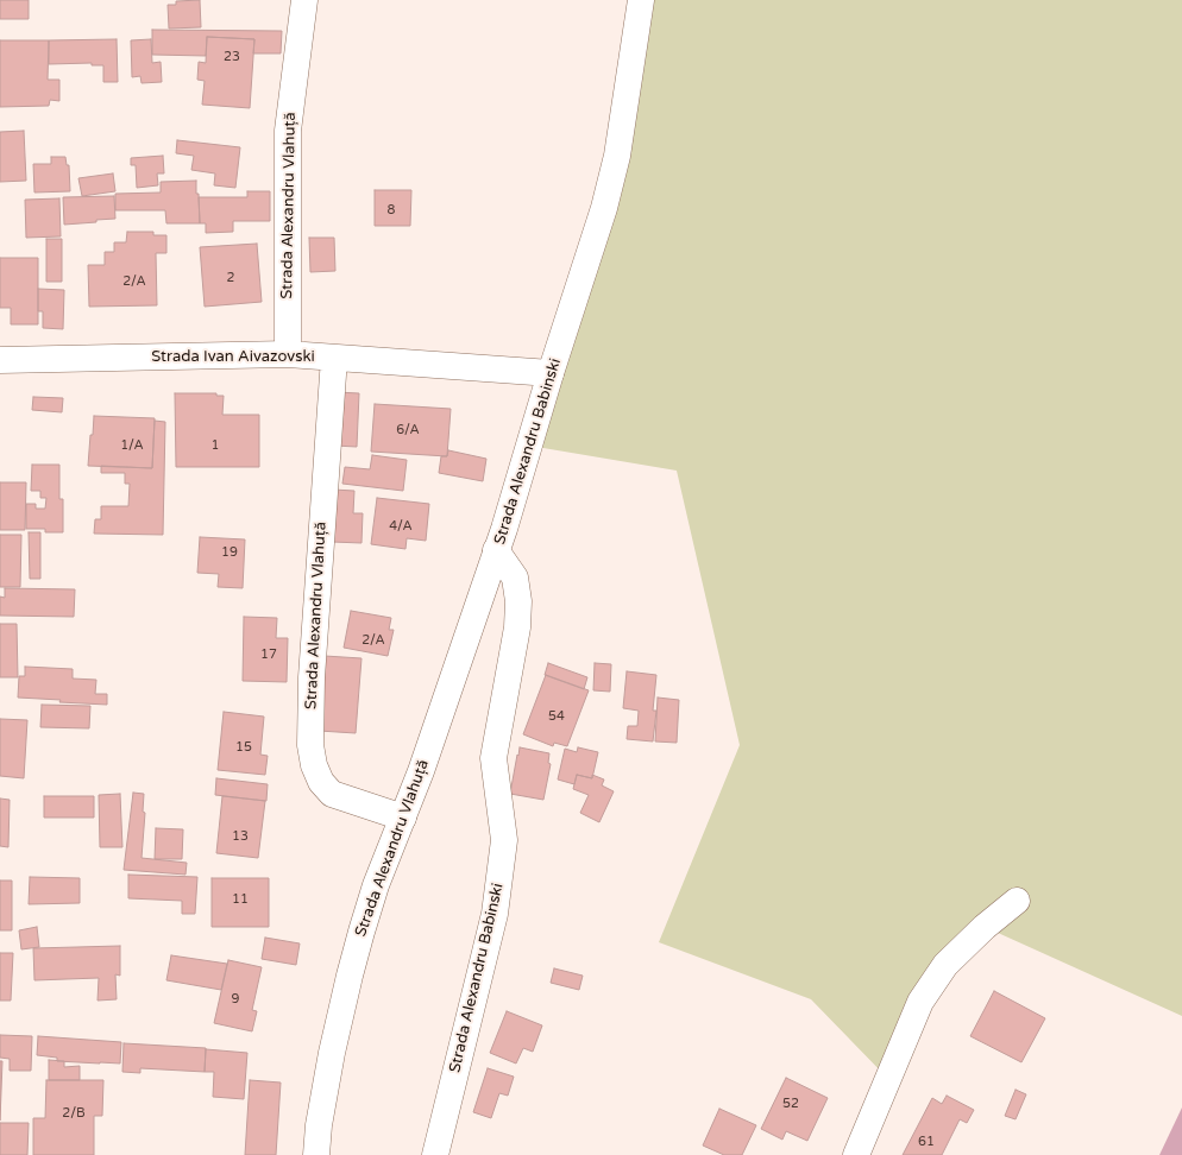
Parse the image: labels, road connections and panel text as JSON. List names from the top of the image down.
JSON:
{
  "streets": {
    "street": [
      "Strada Аlexandru Vlahuță",
      "Strada Ivan Aivazovski",
      "Strada Alexandru Babinski",
      "Strada Alexandru Vlahuță"
    ]
  },
  "crossings": [
    ["Strada Аlexandru Vlahuță", "Strada Ivan Aivazovski"],
    ["Strada Аlexandru Vlahuță", "Strada Alexandru Babinski"],
    ["Strada Аlexandru Vlahuță", "Strada Alexandru Vlahuță"],
    ["Strada Ivan Aivazovski", "Strada Alexandru Babinski"],
    ["Strada Ivan Aivazovski", "Strada Alexandru Vlahuță"]
  ],
  "house_numbers": [
    "23",
    "8",
    "2",
    "2/A",
    "6/A",
    "1/A",
    "1",
    "4/A",
    "19",
    "2/A",
    "17",
    "54",
    "15",
    "13",
    "11",
    "9",
    "52",
    "2/B",
    "61"
  ]
}
